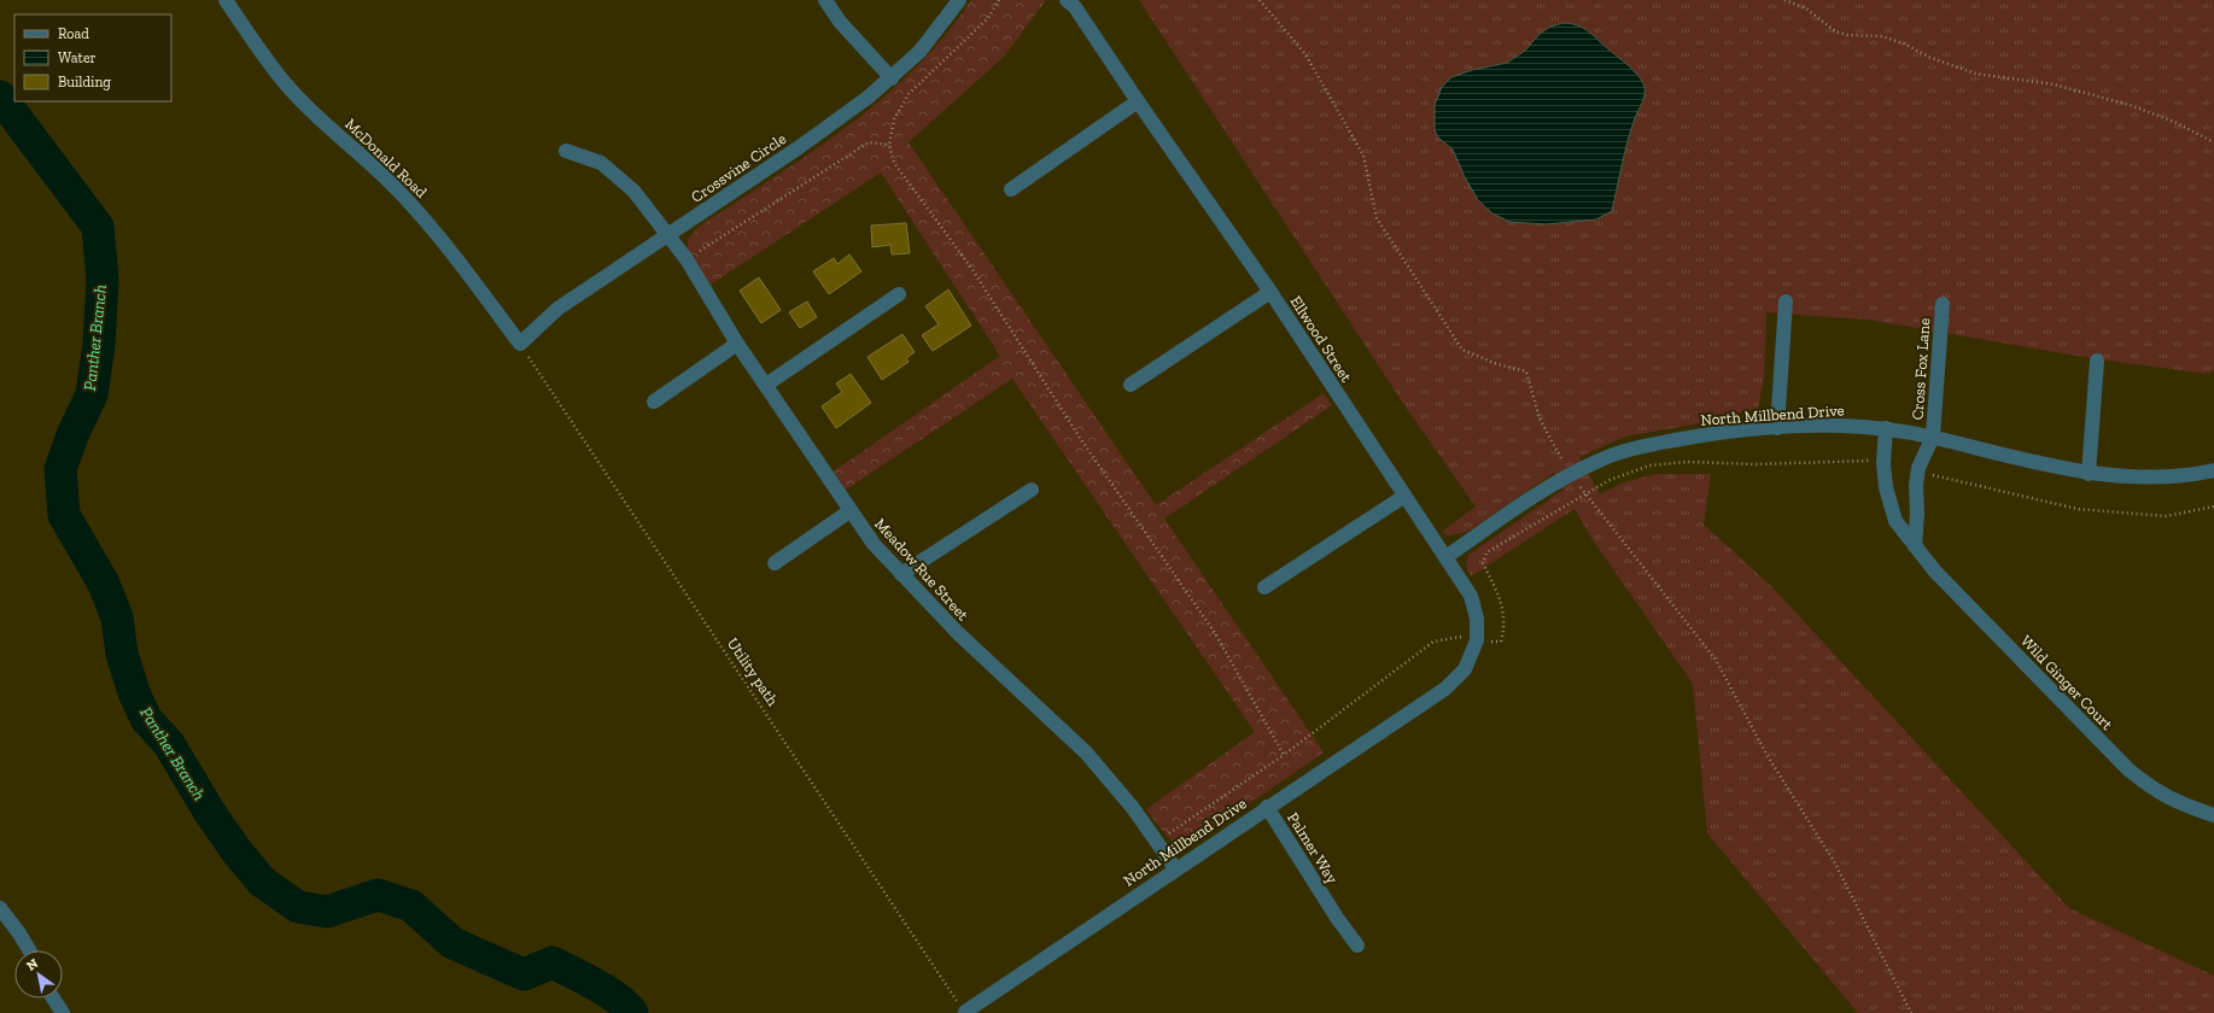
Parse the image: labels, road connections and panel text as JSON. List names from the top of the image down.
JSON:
{
  "streets": {
    "street": [
      "McDonald Road",
      "Crossvine Circle",
      "Ellwood Street",
      "Cross Fox Lane",
      "North Millbend Drive",
      "Meadow Rue Street",
      "Wild Ginger Court",
      "Palmer Way"
    ],
    "path": ["Utility path"]
  },
  "crossings": [
    ["McDonald Road", "Crossvine Circle"],
    ["McDonald Road", "Utility path"],
    ["Crossvine Circle", "Meadow Rue Street"],
    ["Crossvine Circle", "Utility path"],
    ["Ellwood Street", "North Millbend Drive"],
    ["Cross Fox Lane", "North Millbend Drive"],
    ["North Millbend Drive", "Meadow Rue Street"],
    ["North Millbend Drive", "Utility path"],
    ["North Millbend Drive", "Wild Ginger Court"],
    ["North Millbend Drive", "Palmer Way"]
  ],
  "water": ["Panther Branch"],
  "legend": ["Road", "Water", "Building"],
  "north": "top left"
}
